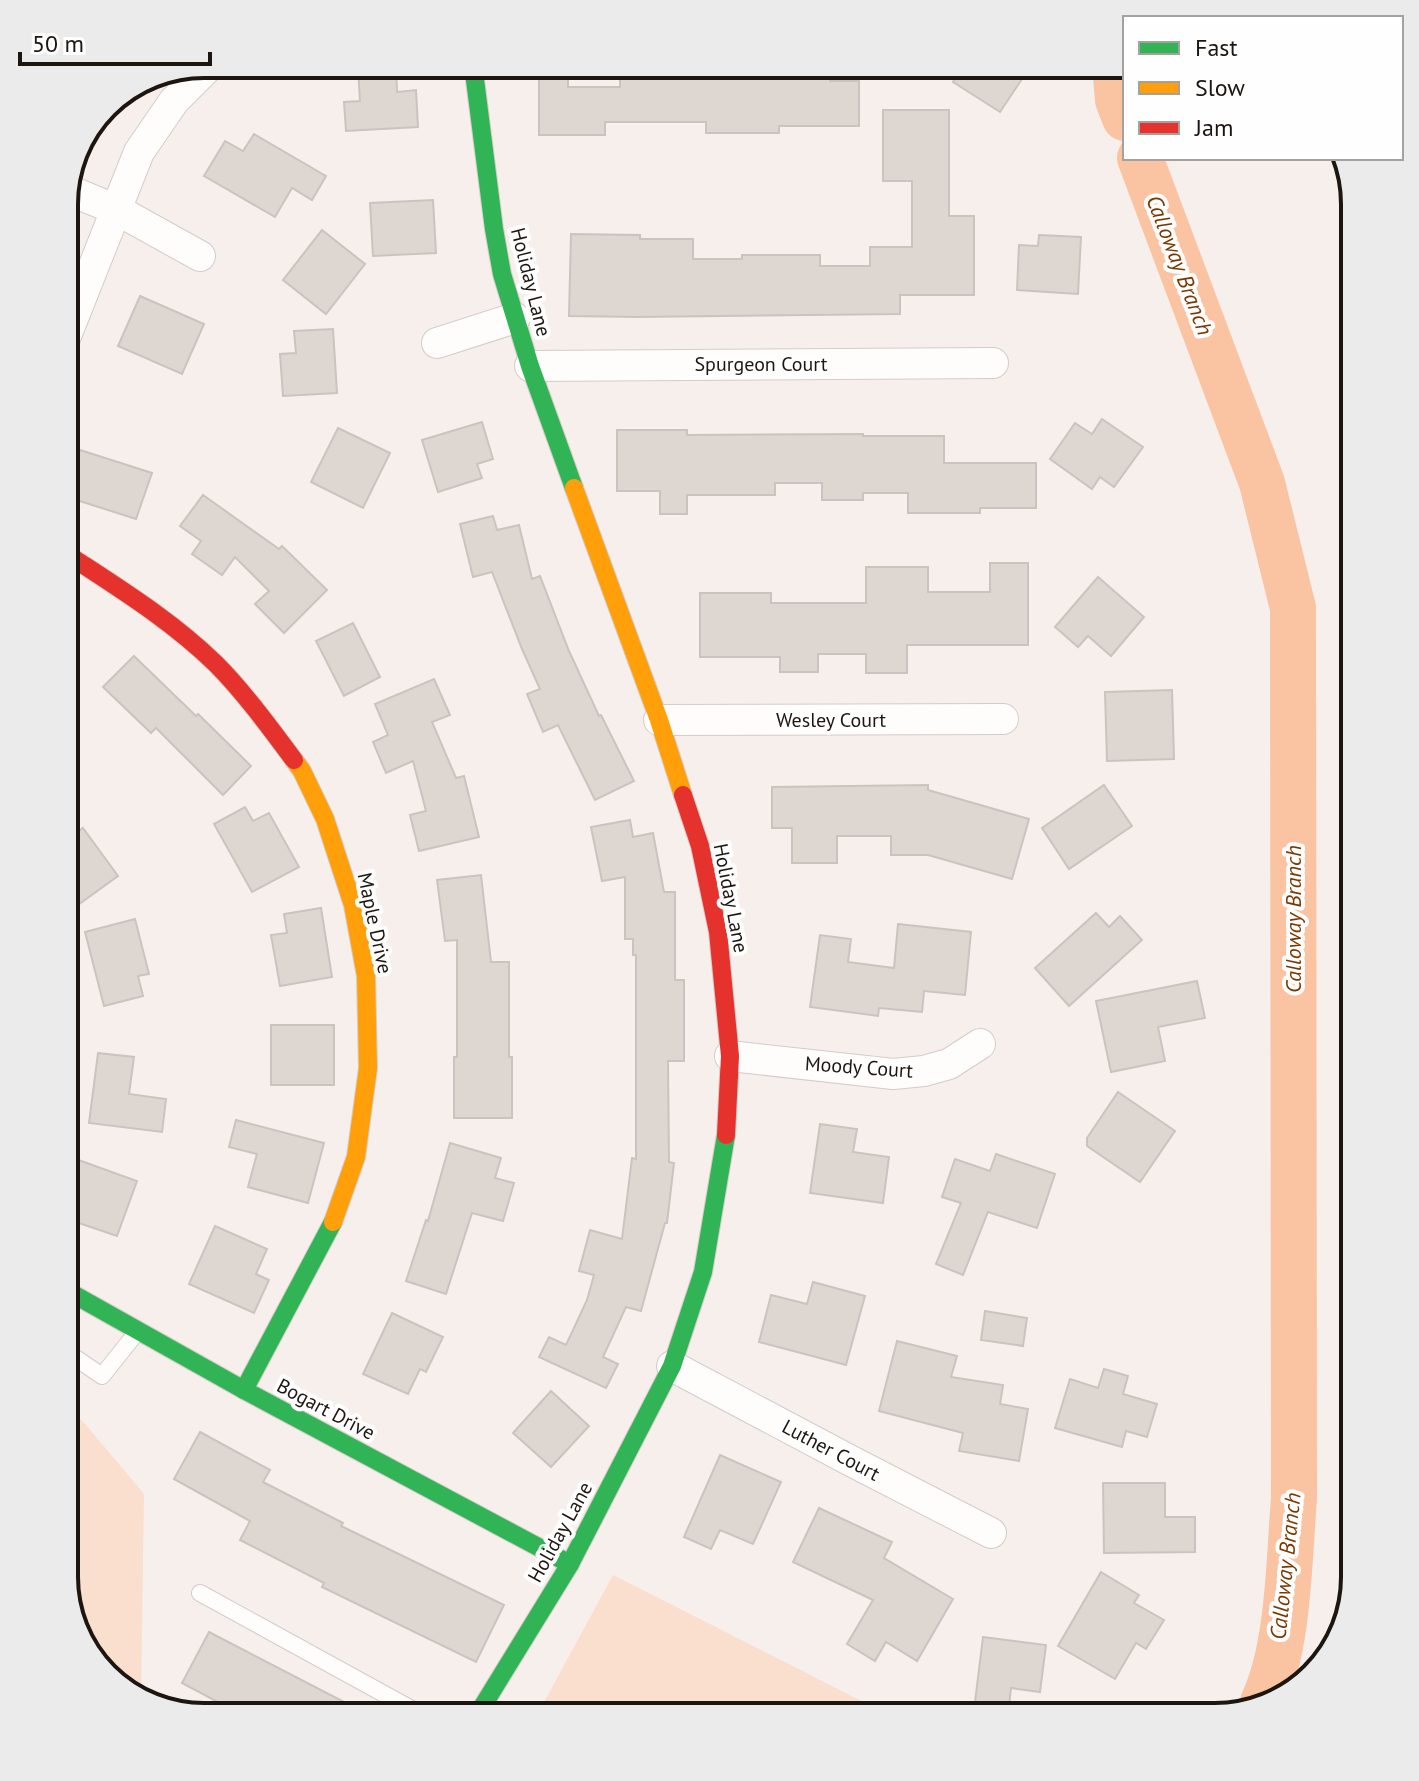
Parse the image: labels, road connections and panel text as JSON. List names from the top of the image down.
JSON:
{
  "streets": {
    "street": [
      "Holiday Lane",
      "Spurgeon Court",
      "Wesley Court",
      "Maple Drive",
      "Moody Court",
      "Bogart Drive",
      "Luther Court"
    ]
  },
  "crossings": [
    ["Holiday Lane", "Spurgeon Court"],
    ["Holiday Lane", "Wesley Court"],
    ["Holiday Lane", "Moody Court"],
    ["Holiday Lane", "Bogart Drive"],
    ["Holiday Lane", "Luther Court"],
    ["Maple Drive", "Bogart Drive"]
  ],
  "water": ["Calloway Branch"],
  "legend": ["Fast", "Slow", "Jam"],
  "scale_bar": "50 m"
}
